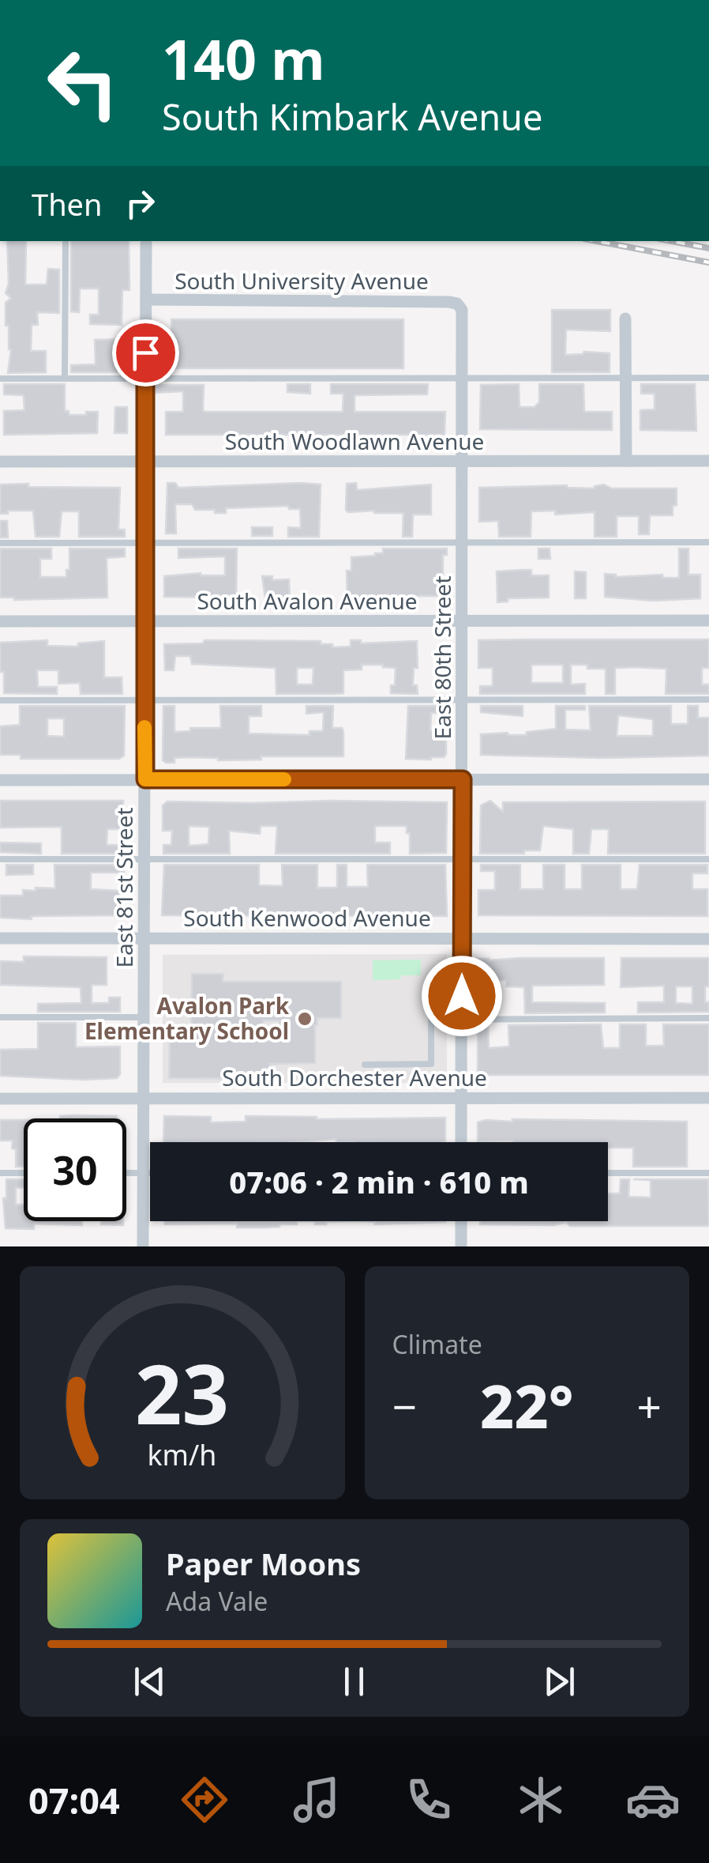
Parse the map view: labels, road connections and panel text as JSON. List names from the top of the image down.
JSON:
{
  "streets": {
    "street": [
      "South University Avenue",
      "South Woodlawn Avenue",
      "South Avalon Avenue",
      "East 80th Street",
      "East 81st Street",
      "South Kenwood Avenue",
      "South Dorchester Avenue"
    ]
  },
  "crossings": [
    ["South University Avenue", "East 80th Street"],
    ["South University Avenue", "East 81st Street"],
    ["South Woodlawn Avenue", "East 80th Street"],
    ["South Woodlawn Avenue", "East 81st Street"],
    ["South Avalon Avenue", "East 80th Street"],
    ["South Avalon Avenue", "East 81st Street"],
    ["East 80th Street", "South Kenwood Avenue"],
    ["East 80th Street", "South Dorchester Avenue"],
    ["East 81st Street", "South Kenwood Avenue"],
    ["East 81st Street", "South Dorchester Avenue"]
  ],
  "places": ["Avalon Park Elementary School"],
  "page": {
    "turn": ["140 m", "South Kimbark Avenue"],
    "then": "Then",
    "limit": "30",
    "trip": "07:06 · 2 min · 610 m",
    "tile": "Climate",
    "heat": ["−", "22°", "+"],
    "song": ["Paper Moons", "Ada Vale"],
    "tabs": "07:04",
    "gauge": ["23", "km/h"]
  }
}
